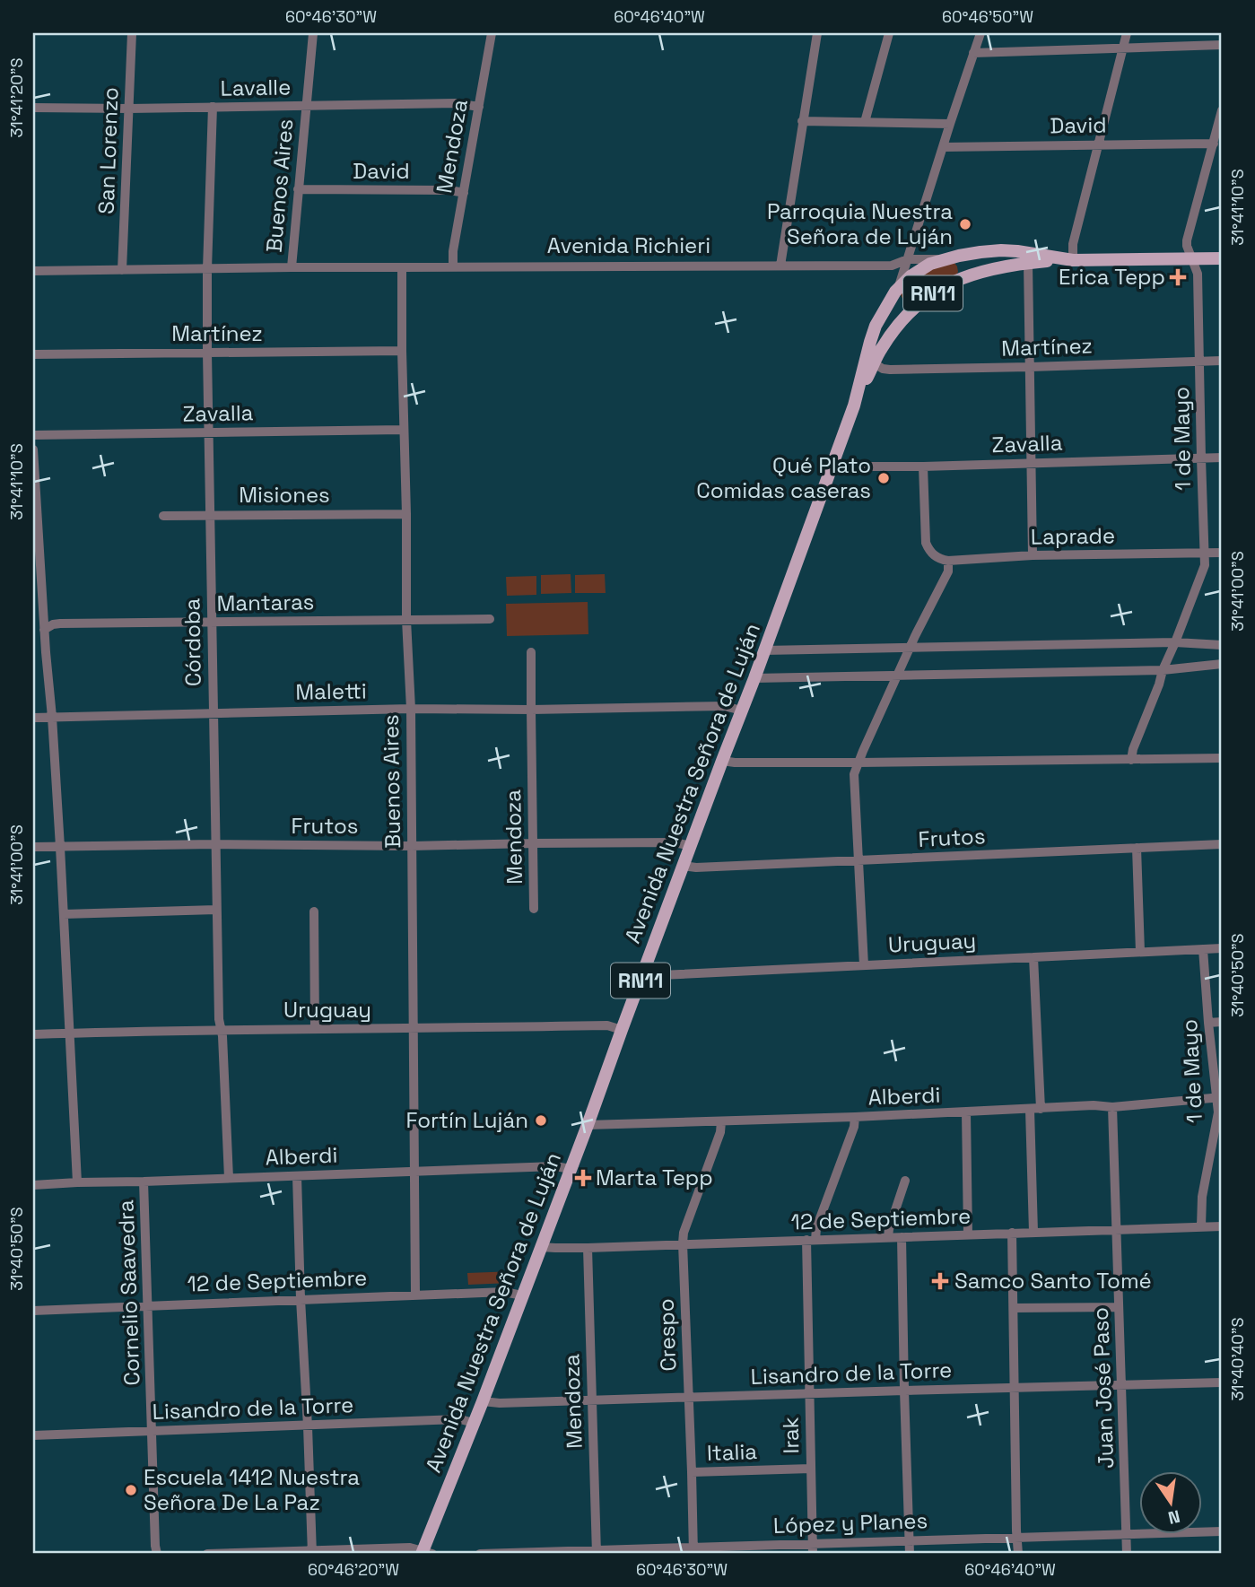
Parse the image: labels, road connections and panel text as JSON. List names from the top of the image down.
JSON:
{
  "streets": {
    "main road": ["Avenida Richieri", "RN11", "Avenida Nuestra Señora de Luján"],
    "street": [
      "Lavalle",
      "David",
      "Mendoza",
      "San Lorenzo",
      "Buenos Aires",
      "Martínez",
      "Zavalla",
      "1 de Mayo",
      "Misiones",
      "Laprade",
      "Mantaras",
      "Córdoba",
      "Maletti",
      "Frutos",
      "Uruguay",
      "Alberdi",
      "12 de Septiembre",
      "Cornelio Saavedra",
      "Crespo",
      "Lisandro de la Torre",
      "Juan José Paso",
      "Irak",
      "Italia",
      "López y Planes"
    ]
  },
  "crossings": [
    ["Lavalle", "Mendoza"],
    ["Lavalle", "San Lorenzo"],
    ["Lavalle", "Buenos Aires"],
    ["Lavalle", "Córdoba"],
    ["David", "Mendoza"],
    ["David", "Buenos Aires"],
    ["David", "1 de Mayo"],
    ["Mendoza", "Avenida Richieri"],
    ["Mendoza", "Maletti"],
    ["Mendoza", "Frutos"],
    ["Mendoza", "12 de Septiembre"],
    ["Mendoza", "Lisandro de la Torre"],
    ["Mendoza", "López y Planes"],
    ["San Lorenzo", "Avenida Richieri"],
    ["Buenos Aires", "Avenida Richieri"],
    ["Buenos Aires", "Martínez"],
    ["Buenos Aires", "Zavalla"],
    ["Buenos Aires", "Misiones"],
    ["Buenos Aires", "Mantaras"],
    ["Buenos Aires", "Maletti"],
    ["Buenos Aires", "Frutos"],
    ["Buenos Aires", "Uruguay"],
    ["Buenos Aires", "Alberdi"],
    ["Buenos Aires", "12 de Septiembre"],
    ["Avenida Richieri", "RN11"],
    ["Avenida Richieri", "1 de Mayo"],
    ["Avenida Richieri", "Córdoba"],
    ["Avenida Richieri", "Avenida Nuestra Señora de Luján"],
    ["RN11", "Martínez"],
    ["RN11", "Avenida Nuestra Señora de Luján"],
    ["Martínez", "1 de Mayo"],
    ["Martínez", "Córdoba"],
    ["Zavalla", "1 de Mayo"],
    ["Zavalla", "Córdoba"],
    ["Zavalla", "Avenida Nuestra Señora de Luján"],
    ["1 de Mayo", "Laprade"],
    ["1 de Mayo", "Uruguay"],
    ["1 de Mayo", "Alberdi"],
    ["1 de Mayo", "12 de Septiembre"],
    ["Misiones", "Córdoba"],
    ["Mantaras", "Córdoba"],
    ["Córdoba", "Maletti"],
    ["Córdoba", "Frutos"],
    ["Córdoba", "Uruguay"],
    ["Córdoba", "Alberdi"],
    ["Maletti", "Avenida Nuestra Señora de Luján"],
    ["Avenida Nuestra Señora de Luján", "Frutos"],
    ["Avenida Nuestra Señora de Luján", "Uruguay"],
    ["Avenida Nuestra Señora de Luján", "Alberdi"],
    ["Avenida Nuestra Señora de Luján", "12 de Septiembre"],
    ["Avenida Nuestra Señora de Luján", "Lisandro de la Torre"],
    ["Alberdi", "Cornelio Saavedra"],
    ["Alberdi", "Crespo"],
    ["Alberdi", "Juan José Paso"],
    ["Alberdi", "Irak"],
    ["12 de Septiembre", "Cornelio Saavedra"],
    ["12 de Septiembre", "Crespo"],
    ["12 de Septiembre", "Juan José Paso"],
    ["12 de Septiembre", "Irak"],
    ["Cornelio Saavedra", "Lisandro de la Torre"],
    ["Crespo", "Lisandro de la Torre"],
    ["Crespo", "Italia"],
    ["Crespo", "López y Planes"],
    ["Lisandro de la Torre", "Juan José Paso"],
    ["Lisandro de la Torre", "Irak"],
    ["Juan José Paso", "López y Planes"],
    ["Irak", "Italia"],
    ["Irak", "López y Planes"]
  ],
  "places": {
    "other": [
      "Parroquia Nuestra Señora de Luján",
      "Qué Plato Comidas caseras",
      "Fortín Luján",
      "Escuela 1412 Nuestra Señora De La Paz"
    ],
    "health": ["Erica Tepp", "Marta Tepp", "Samco Santo Tomé"]
  },
  "north": "bottom",
  "coordinates": [
    "60°46'30\"W",
    "60°46'40\"W",
    "60°46'50\"W",
    "31°41'20\"S",
    "31°41'10\"S",
    "31°41'00\"S",
    "31°40'50\"S",
    "31°40'40\"S",
    "60°46'20\"W"
  ]
}
